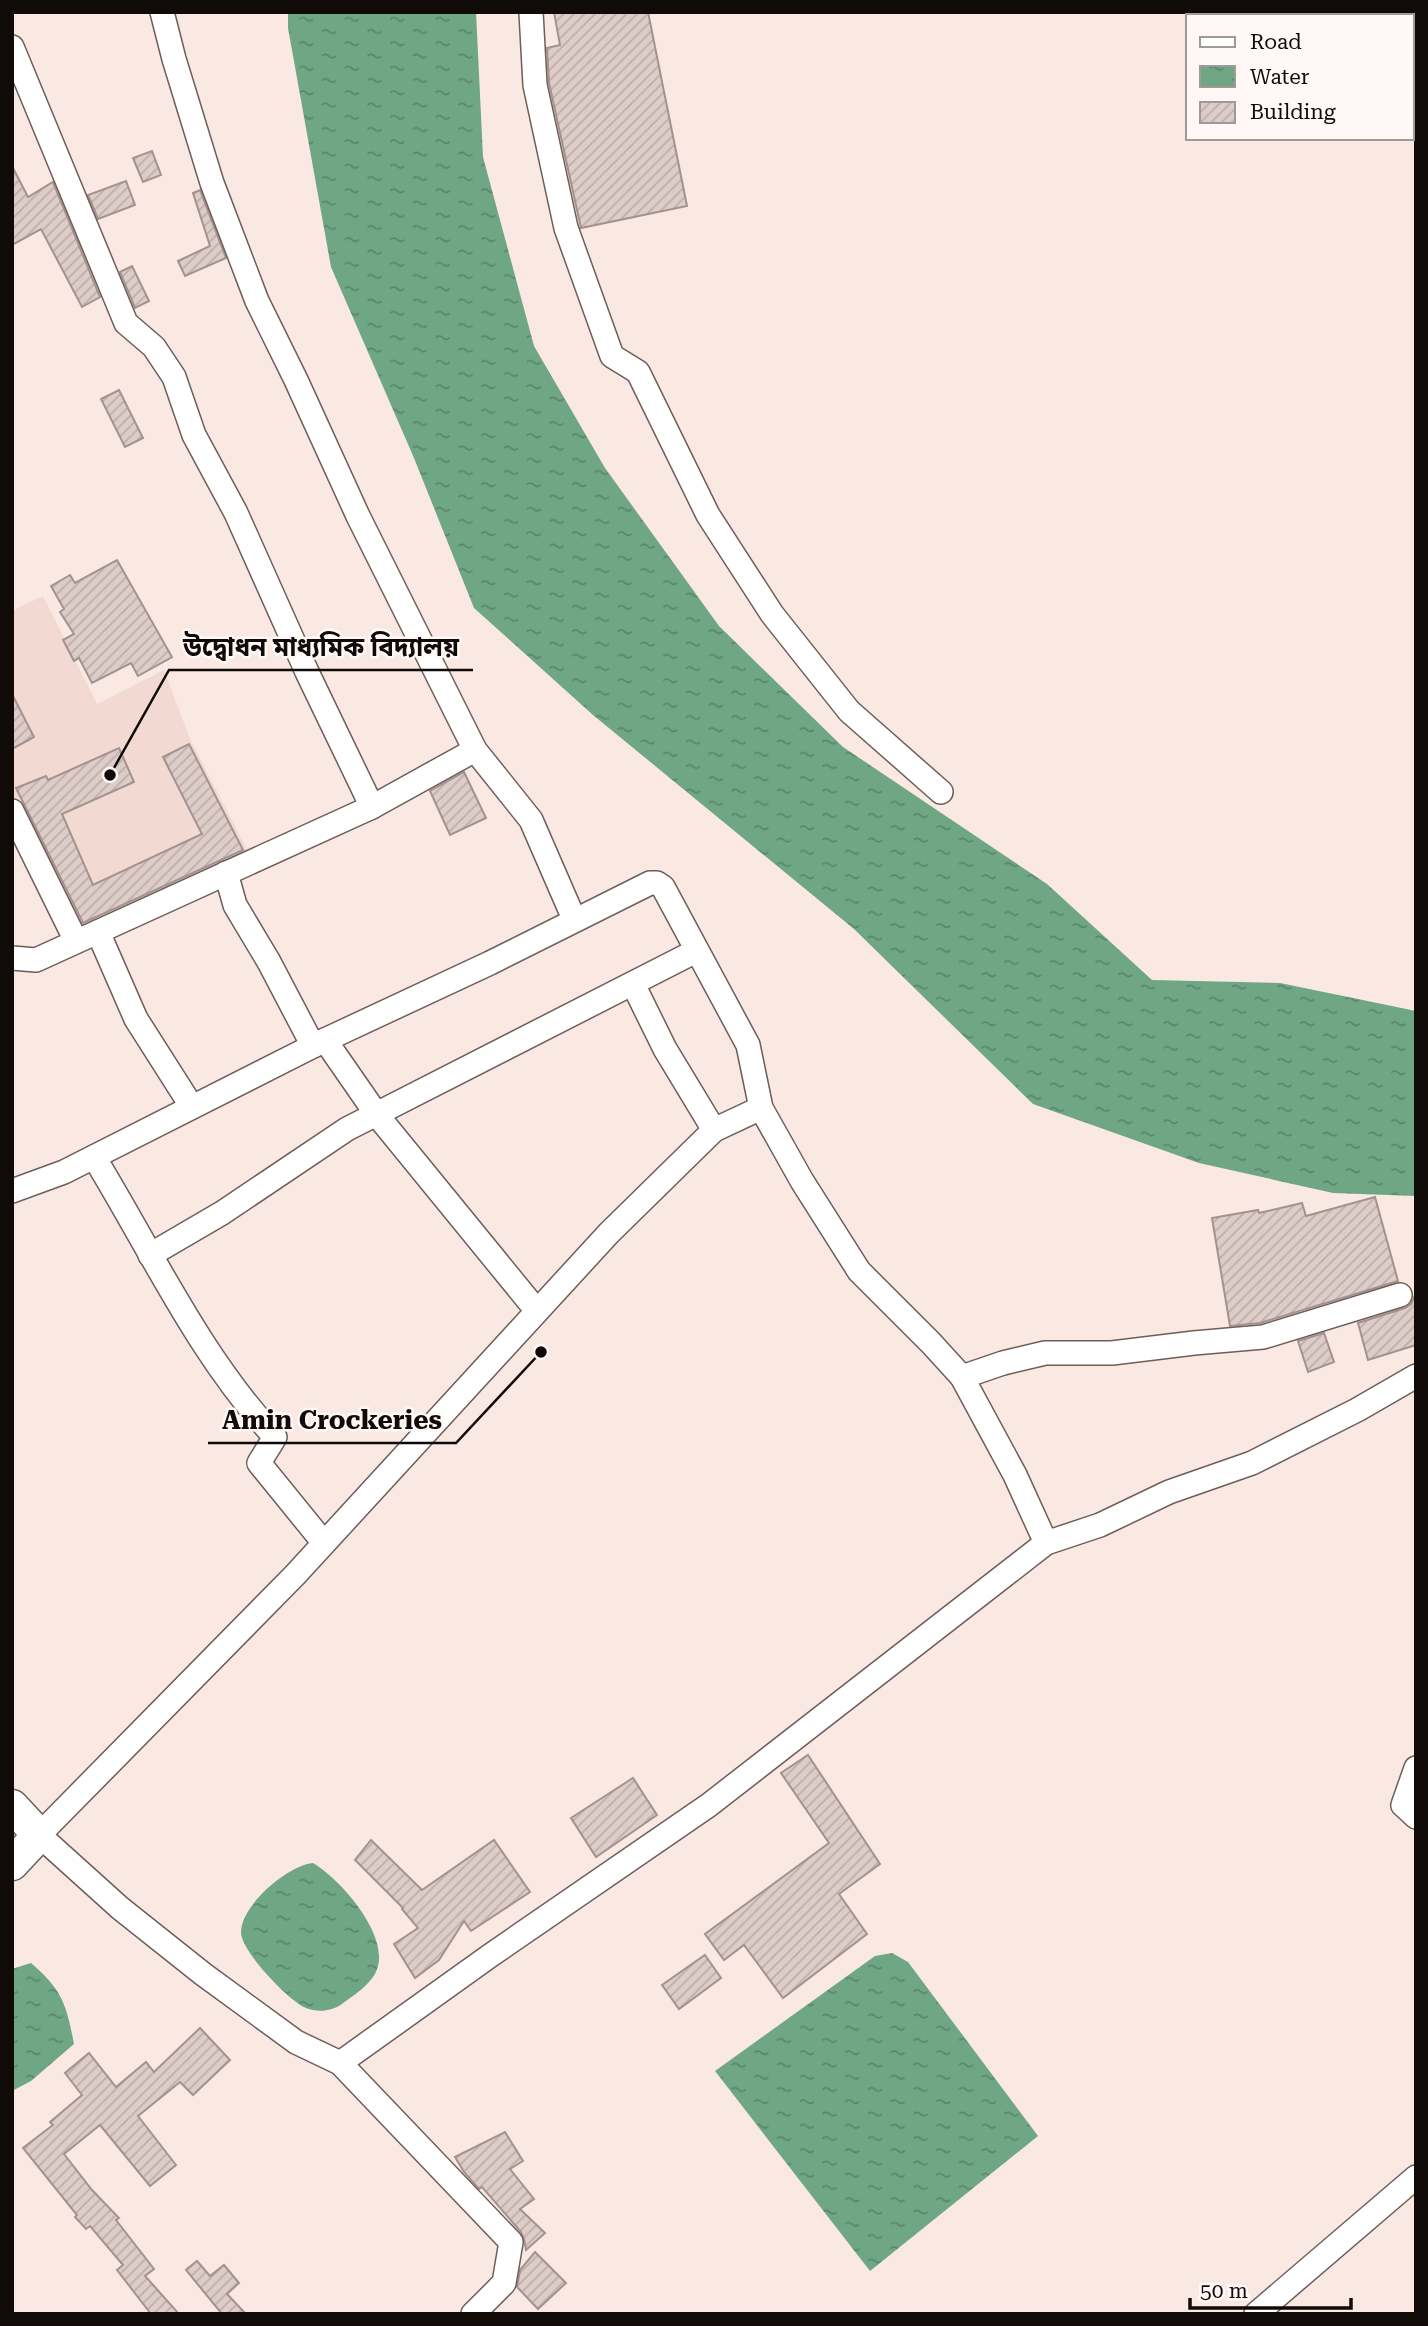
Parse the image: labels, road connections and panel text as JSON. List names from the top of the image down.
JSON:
{
  "places": ["উদ্বোধন মাধ্যমিক বিদ্যালয়", "Amin Crockeries"],
  "legend": ["Road", "Water", "Building"],
  "scale_bar": "50 m"
}
